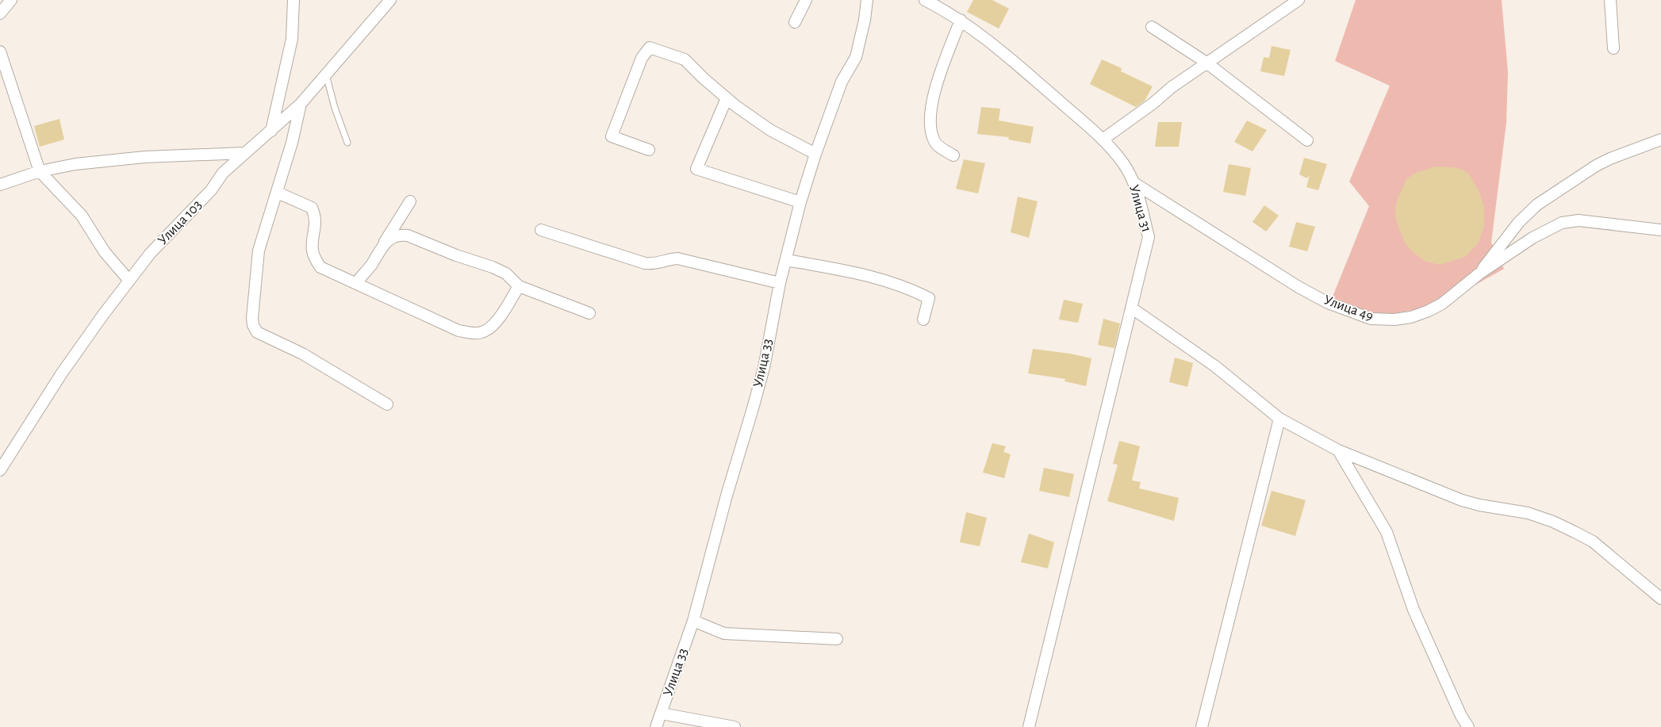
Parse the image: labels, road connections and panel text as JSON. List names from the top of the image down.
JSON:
{
  "streets": {
    "street": [
      "Улица 31",
      "Улица 103",
      "Улица 49",
      "Улица 33"
    ]
  },
  "crossings": [
    ["Улица 31", "Улица 49"]
  ]
}
